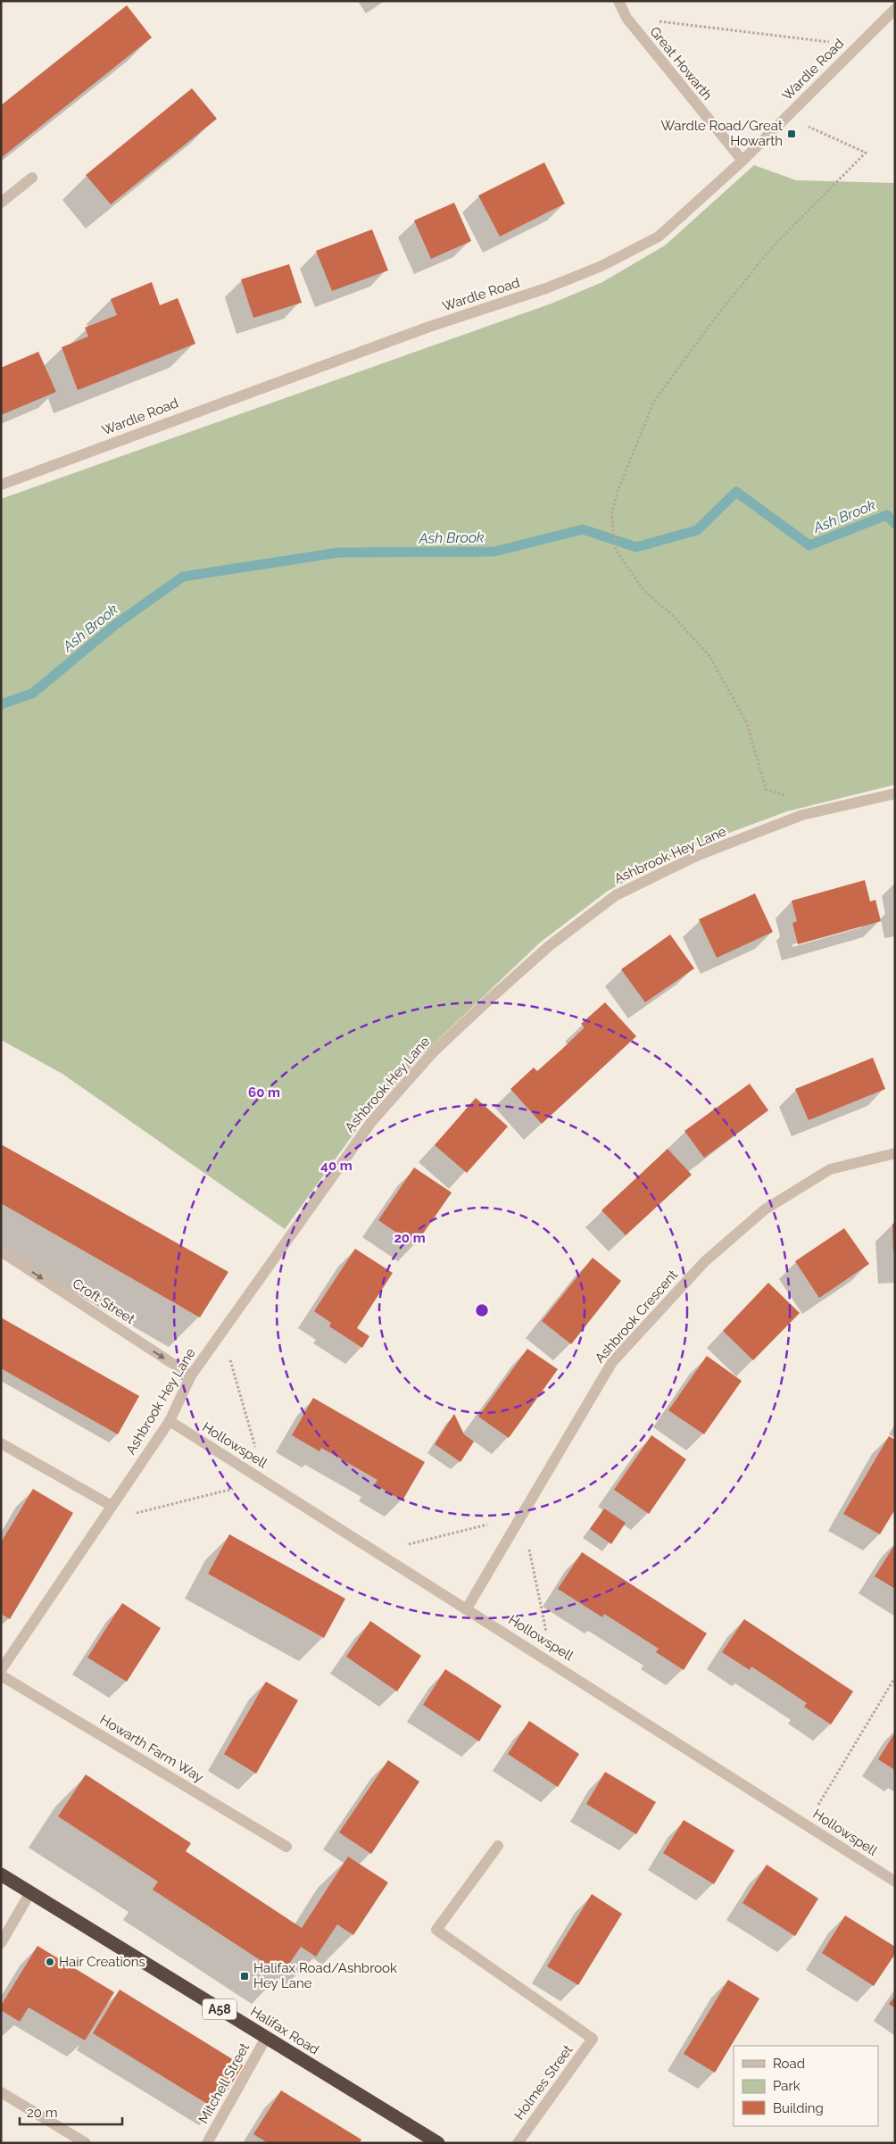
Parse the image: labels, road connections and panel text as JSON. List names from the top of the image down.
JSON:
{
  "streets": {
    "highway": ["A58", "Halifax Road"],
    "street": [
      "Great Howarth",
      "Wardle Road",
      "Ashbrook Hey Lane",
      "Croft Street",
      "Ashbrook Crescent",
      "Hollowspell",
      "Howarth Farm Way",
      "Holmes Street",
      "Mitchell Street"
    ]
  },
  "crossings": [
    ["Great Howarth", "Wardle Road"],
    ["Ashbrook Hey Lane", "Croft Street"],
    ["Ashbrook Hey Lane", "Hollowspell"],
    ["Ashbrook Crescent", "Hollowspell"],
    ["Halifax Road", "Mitchell Street"]
  ],
  "one_way": ["Croft Street"],
  "water": ["Ash Brook"],
  "places": {
    "transit": ["Wardle Road/Great Howarth", "Halifax Road/Ashbrook Hey Lane"],
    "other": ["Hair Creations"]
  },
  "legend": ["Road", "Park", "Building"],
  "scale_bar": "20 m",
  "rings": ["60 m", "40 m", "20 m"]
}
